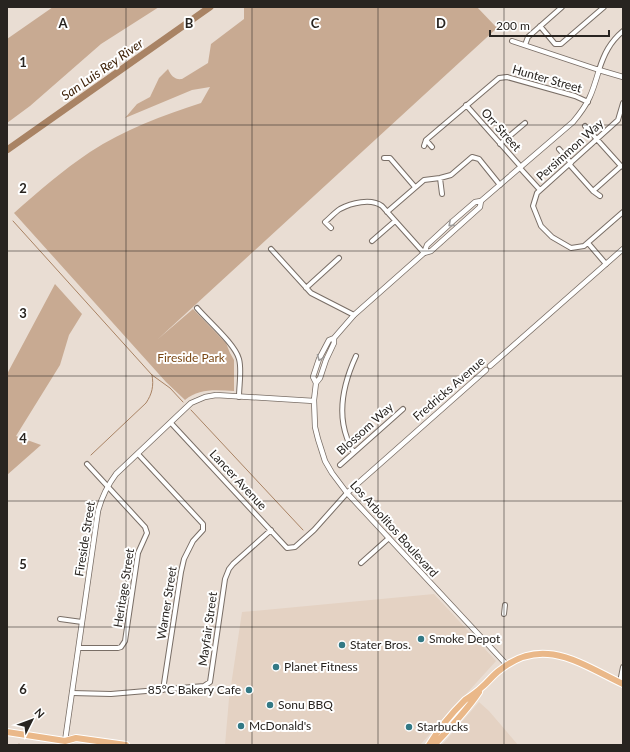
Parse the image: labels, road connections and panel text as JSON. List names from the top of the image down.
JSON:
{
  "streets": {
    "street": [
      "Hunter Street",
      "Orr Street",
      "Persimmon Way",
      "Fredricks Avenue",
      "Blossom Way",
      "Lancer Avenue",
      "Los Arbolitos Boulevard",
      "Fireside Street",
      "Heritage Street",
      "Warner Street",
      "Mayfair Street"
    ]
  },
  "crossings": [
    ["Hunter Street", "Orr Street"],
    ["Hunter Street", "Los Arbolitos Boulevard"],
    ["Orr Street", "Persimmon Way"],
    ["Orr Street", "Los Arbolitos Boulevard"],
    ["Fredricks Avenue", "Lancer Avenue"],
    ["Fredricks Avenue", "Los Arbolitos Boulevard"],
    ["Lancer Avenue", "Fireside Street"],
    ["Lancer Avenue", "Mayfair Street"],
    ["Los Arbolitos Boulevard", "Fireside Street"],
    ["Fireside Street", "Heritage Street"],
    ["Fireside Street", "Warner Street"],
    ["Fireside Street", "Mayfair Street"],
    ["Warner Street", "Mayfair Street"]
  ],
  "water": ["San Luis Rey River"],
  "parks": ["Fireside Park"],
  "places": [
    "Smoke Depot",
    "Stater Bros.",
    "Planet Fitness",
    "85°C Bakery Cafe",
    "Sonu BBQ",
    "McDonald's",
    "Starbucks"
  ],
  "scale_bar": "200 m",
  "north": "top right",
  "grid": {
    "columns": [
      "A",
      "B",
      "C",
      "D"
    ],
    "rows": [
      "1",
      "2",
      "3",
      "4",
      "5",
      "6"
    ]
  }
}
